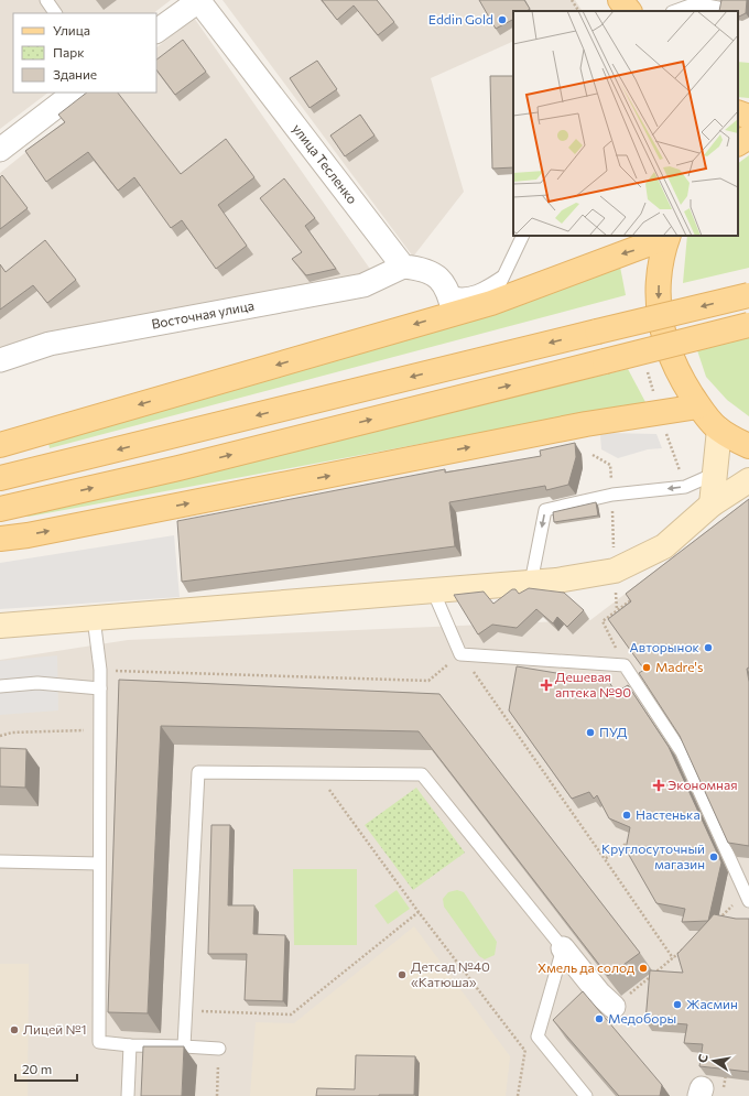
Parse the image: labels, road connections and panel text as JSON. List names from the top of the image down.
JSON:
{
  "streets": {
    "street": ["улица Тесленко", "Восточная улица"]
  },
  "crossings": [
    ["улица Тесленко", "Восточная улица"]
  ],
  "places": {
    "other": [
      "Eddin Gold",
      "Авторынок",
      "Madre's",
      "ПУД",
      "Настенька",
      "Круглосуточный магазин",
      "Хмель да солод",
      "Детсад №40 «Катюша»",
      "Жасмин",
      "Медоборы",
      "Лицей №1"
    ],
    "health": ["Дешевая аптека №90", "Экономная"]
  },
  "legend": ["Улица", "Парк", "Здание"],
  "scale_bar": "20 m",
  "north": "left"
}
